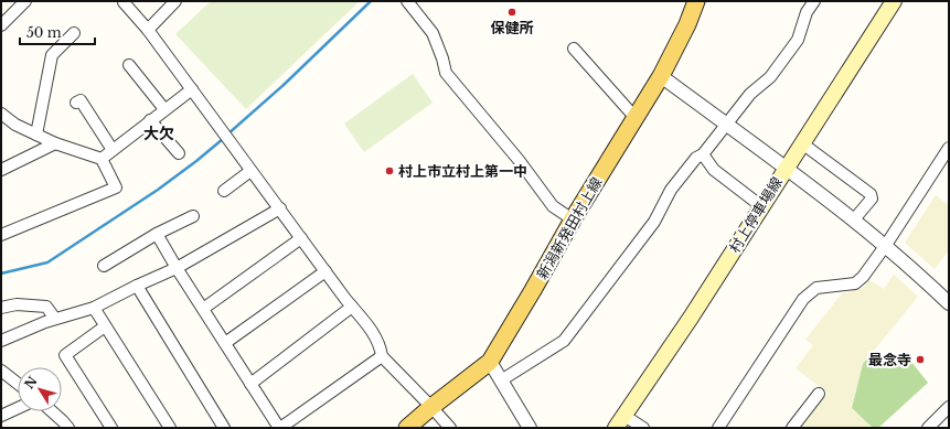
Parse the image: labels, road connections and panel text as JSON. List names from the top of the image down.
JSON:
{
  "streets": {
    "main road": ["村上停車場線", "新潟新発田村上線"]
  },
  "districts": ["大欠"],
  "places": ["保健所", "村上市立村上第一中", "最念寺"],
  "scale_bar": "50 m",
  "north": "top left"
}
